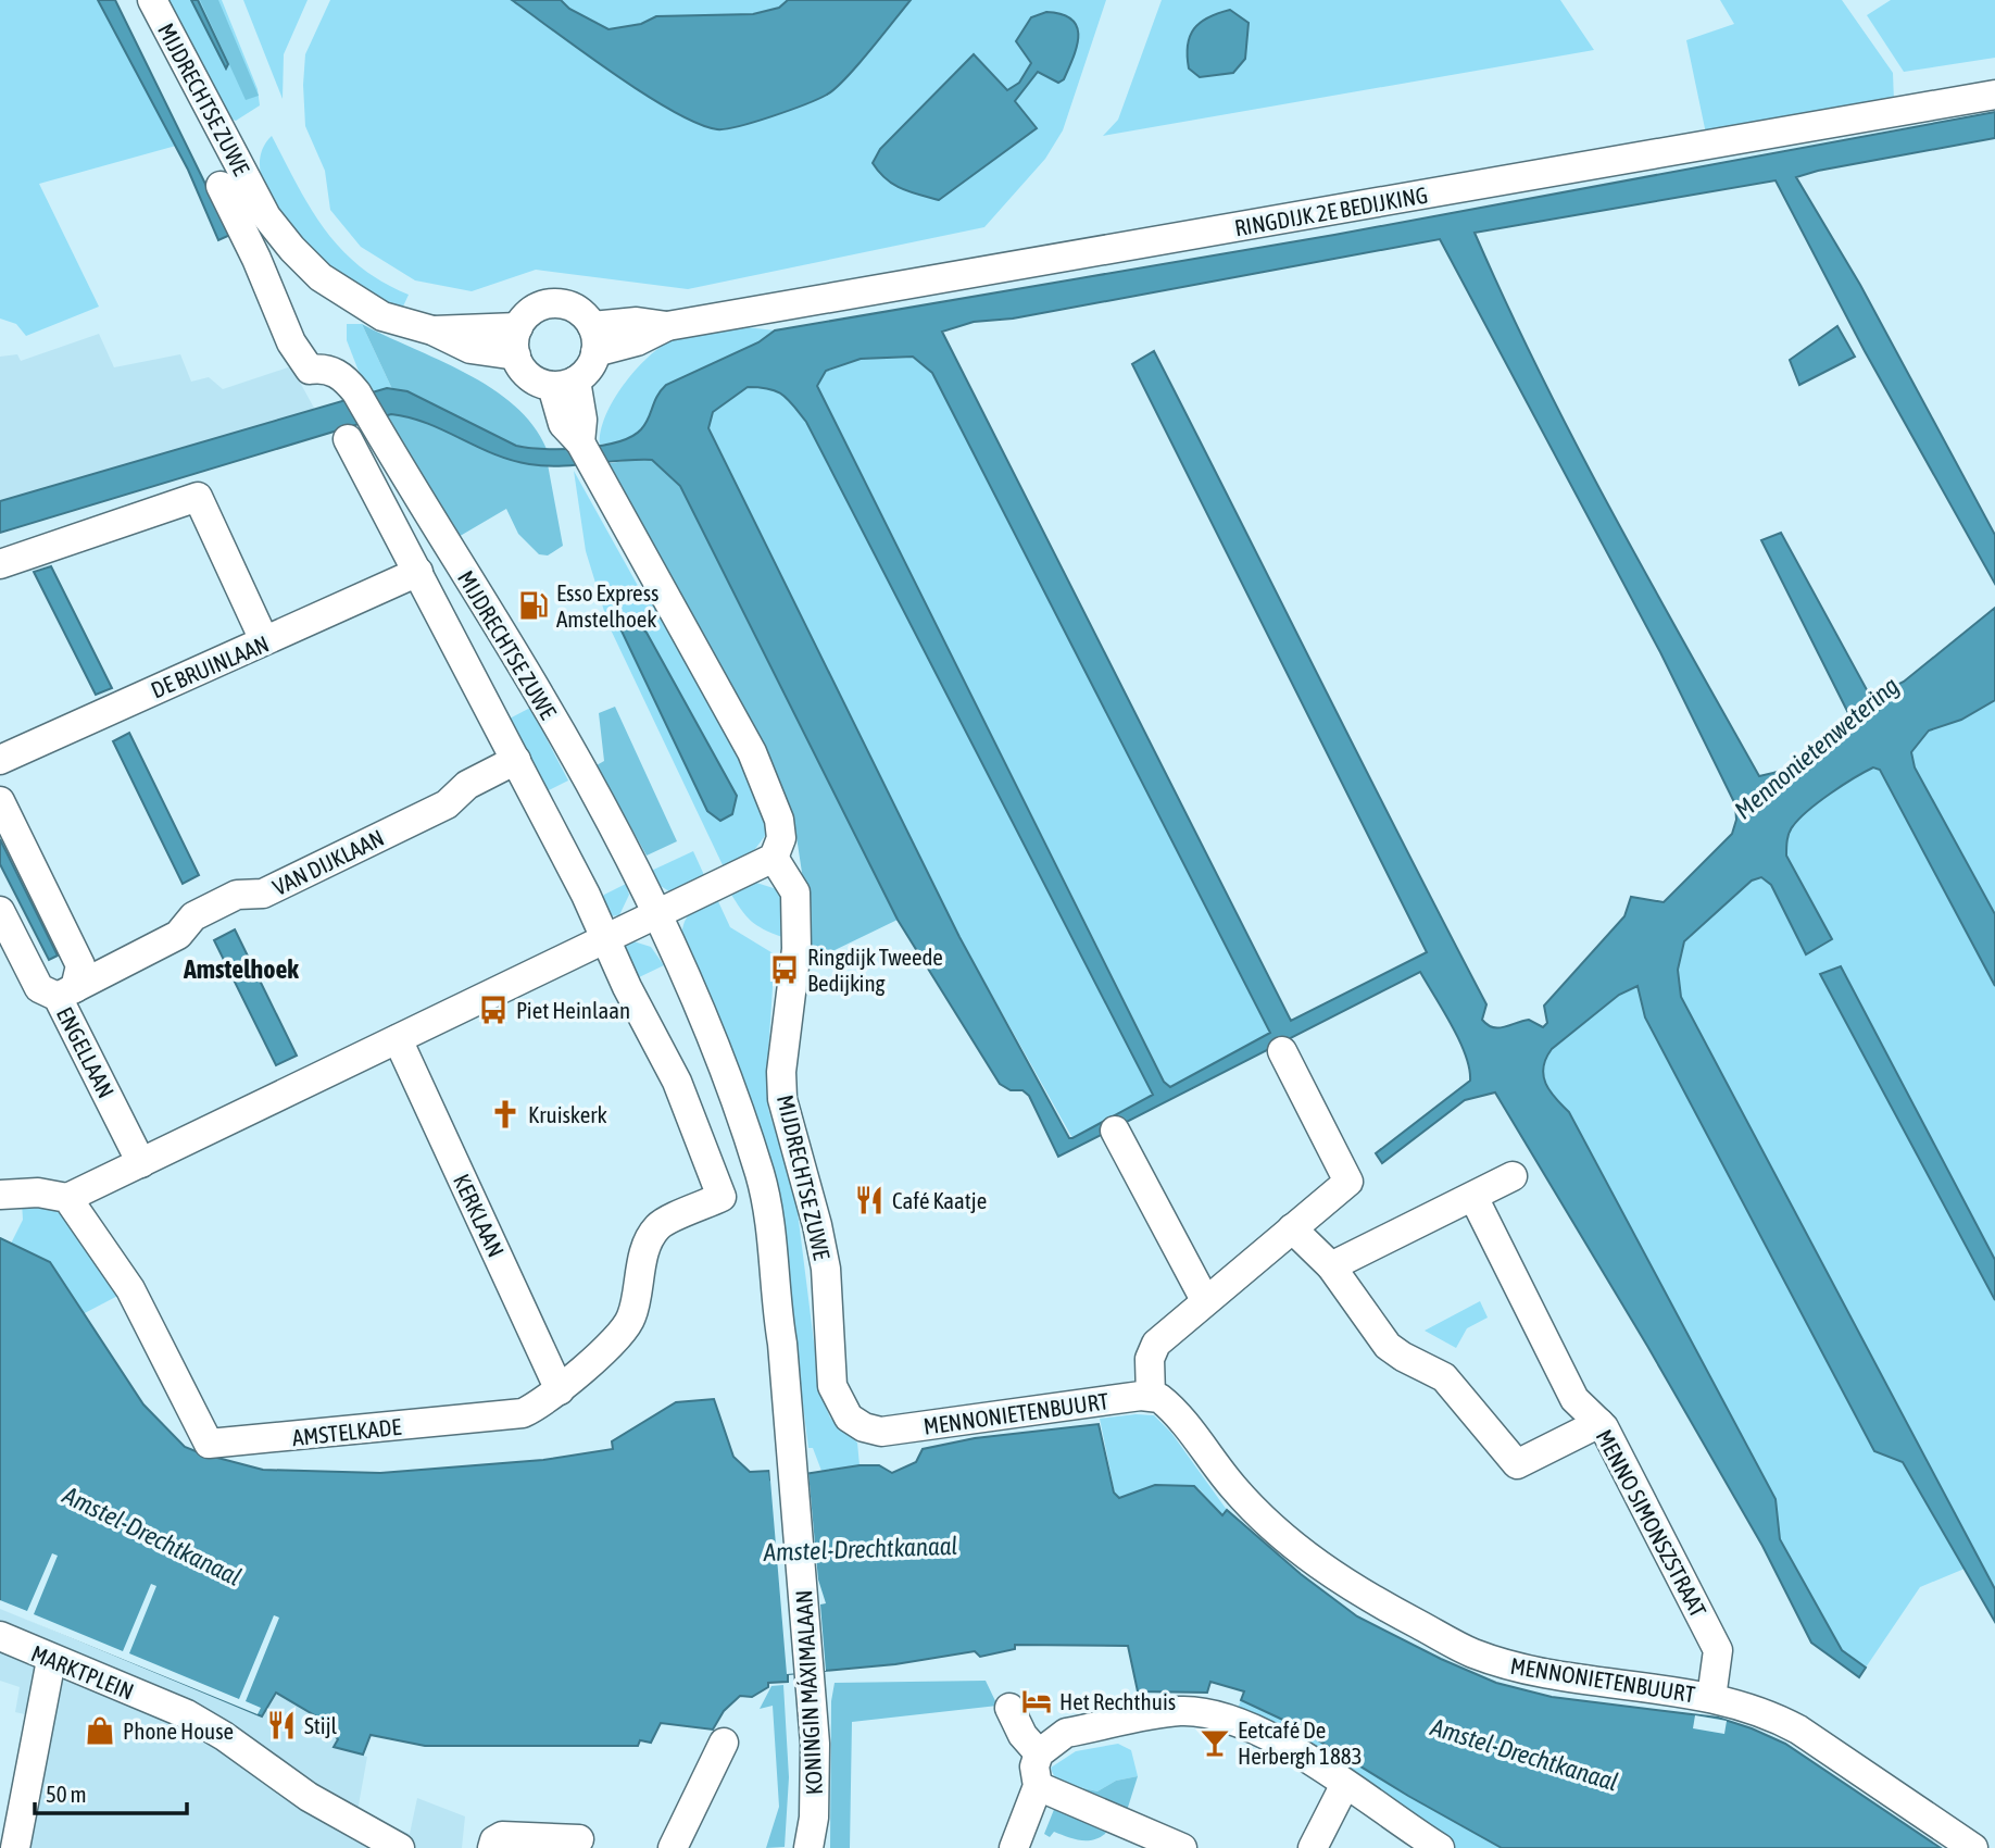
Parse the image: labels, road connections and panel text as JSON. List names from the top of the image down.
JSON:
{
  "streets": {
    "street": [
      "MIJDRECHTSE ZUWE",
      "RINGDIJK 2E BEDIJKING",
      "DE BRUINLAAN",
      "VAN DIJKLAAN",
      "ENGELLAAN",
      "KERKLAAN",
      "MENNONIETENBUURT",
      "AMSTELKADE",
      "MENNO SIMONSZSTRAAT",
      "MARKTPLEIN",
      "KONINGIN MÁXIMALAAN"
    ]
  },
  "crossings": [
    ["MIJDRECHTSE ZUWE", "RINGDIJK 2E BEDIJKING"],
    ["MIJDRECHTSE ZUWE", "DE BRUINLAAN"],
    ["MIJDRECHTSE ZUWE", "VAN DIJKLAAN"],
    ["MIJDRECHTSE ZUWE", "MENNONIETENBUURT"],
    ["MIJDRECHTSE ZUWE", "AMSTELKADE"],
    ["MIJDRECHTSE ZUWE", "KONINGIN MÁXIMALAAN"],
    ["VAN DIJKLAAN", "ENGELLAAN"],
    ["KERKLAAN", "AMSTELKADE"],
    ["MENNONIETENBUURT", "MENNO SIMONSZSTRAAT"]
  ],
  "districts": ["Amstelhoek"],
  "water": ["Mennonietenwetering", "Amstel-Drechtkanaal"],
  "places": {
    "fuel station": ["Esso Express Amstelhoek"],
    "bus stop": ["Ringdijk Tweede Bedijking", "Piet Heinlaan"],
    "church": ["Kruiskerk"],
    "restaurant": ["Café Kaatje", "Stijl"],
    "hotel": ["Het Rechthuis"],
    "shop": ["Phone House"],
    "bar": ["Eetcafé De Herbergh 1883"]
  },
  "scale_bar": "50 m"
}
